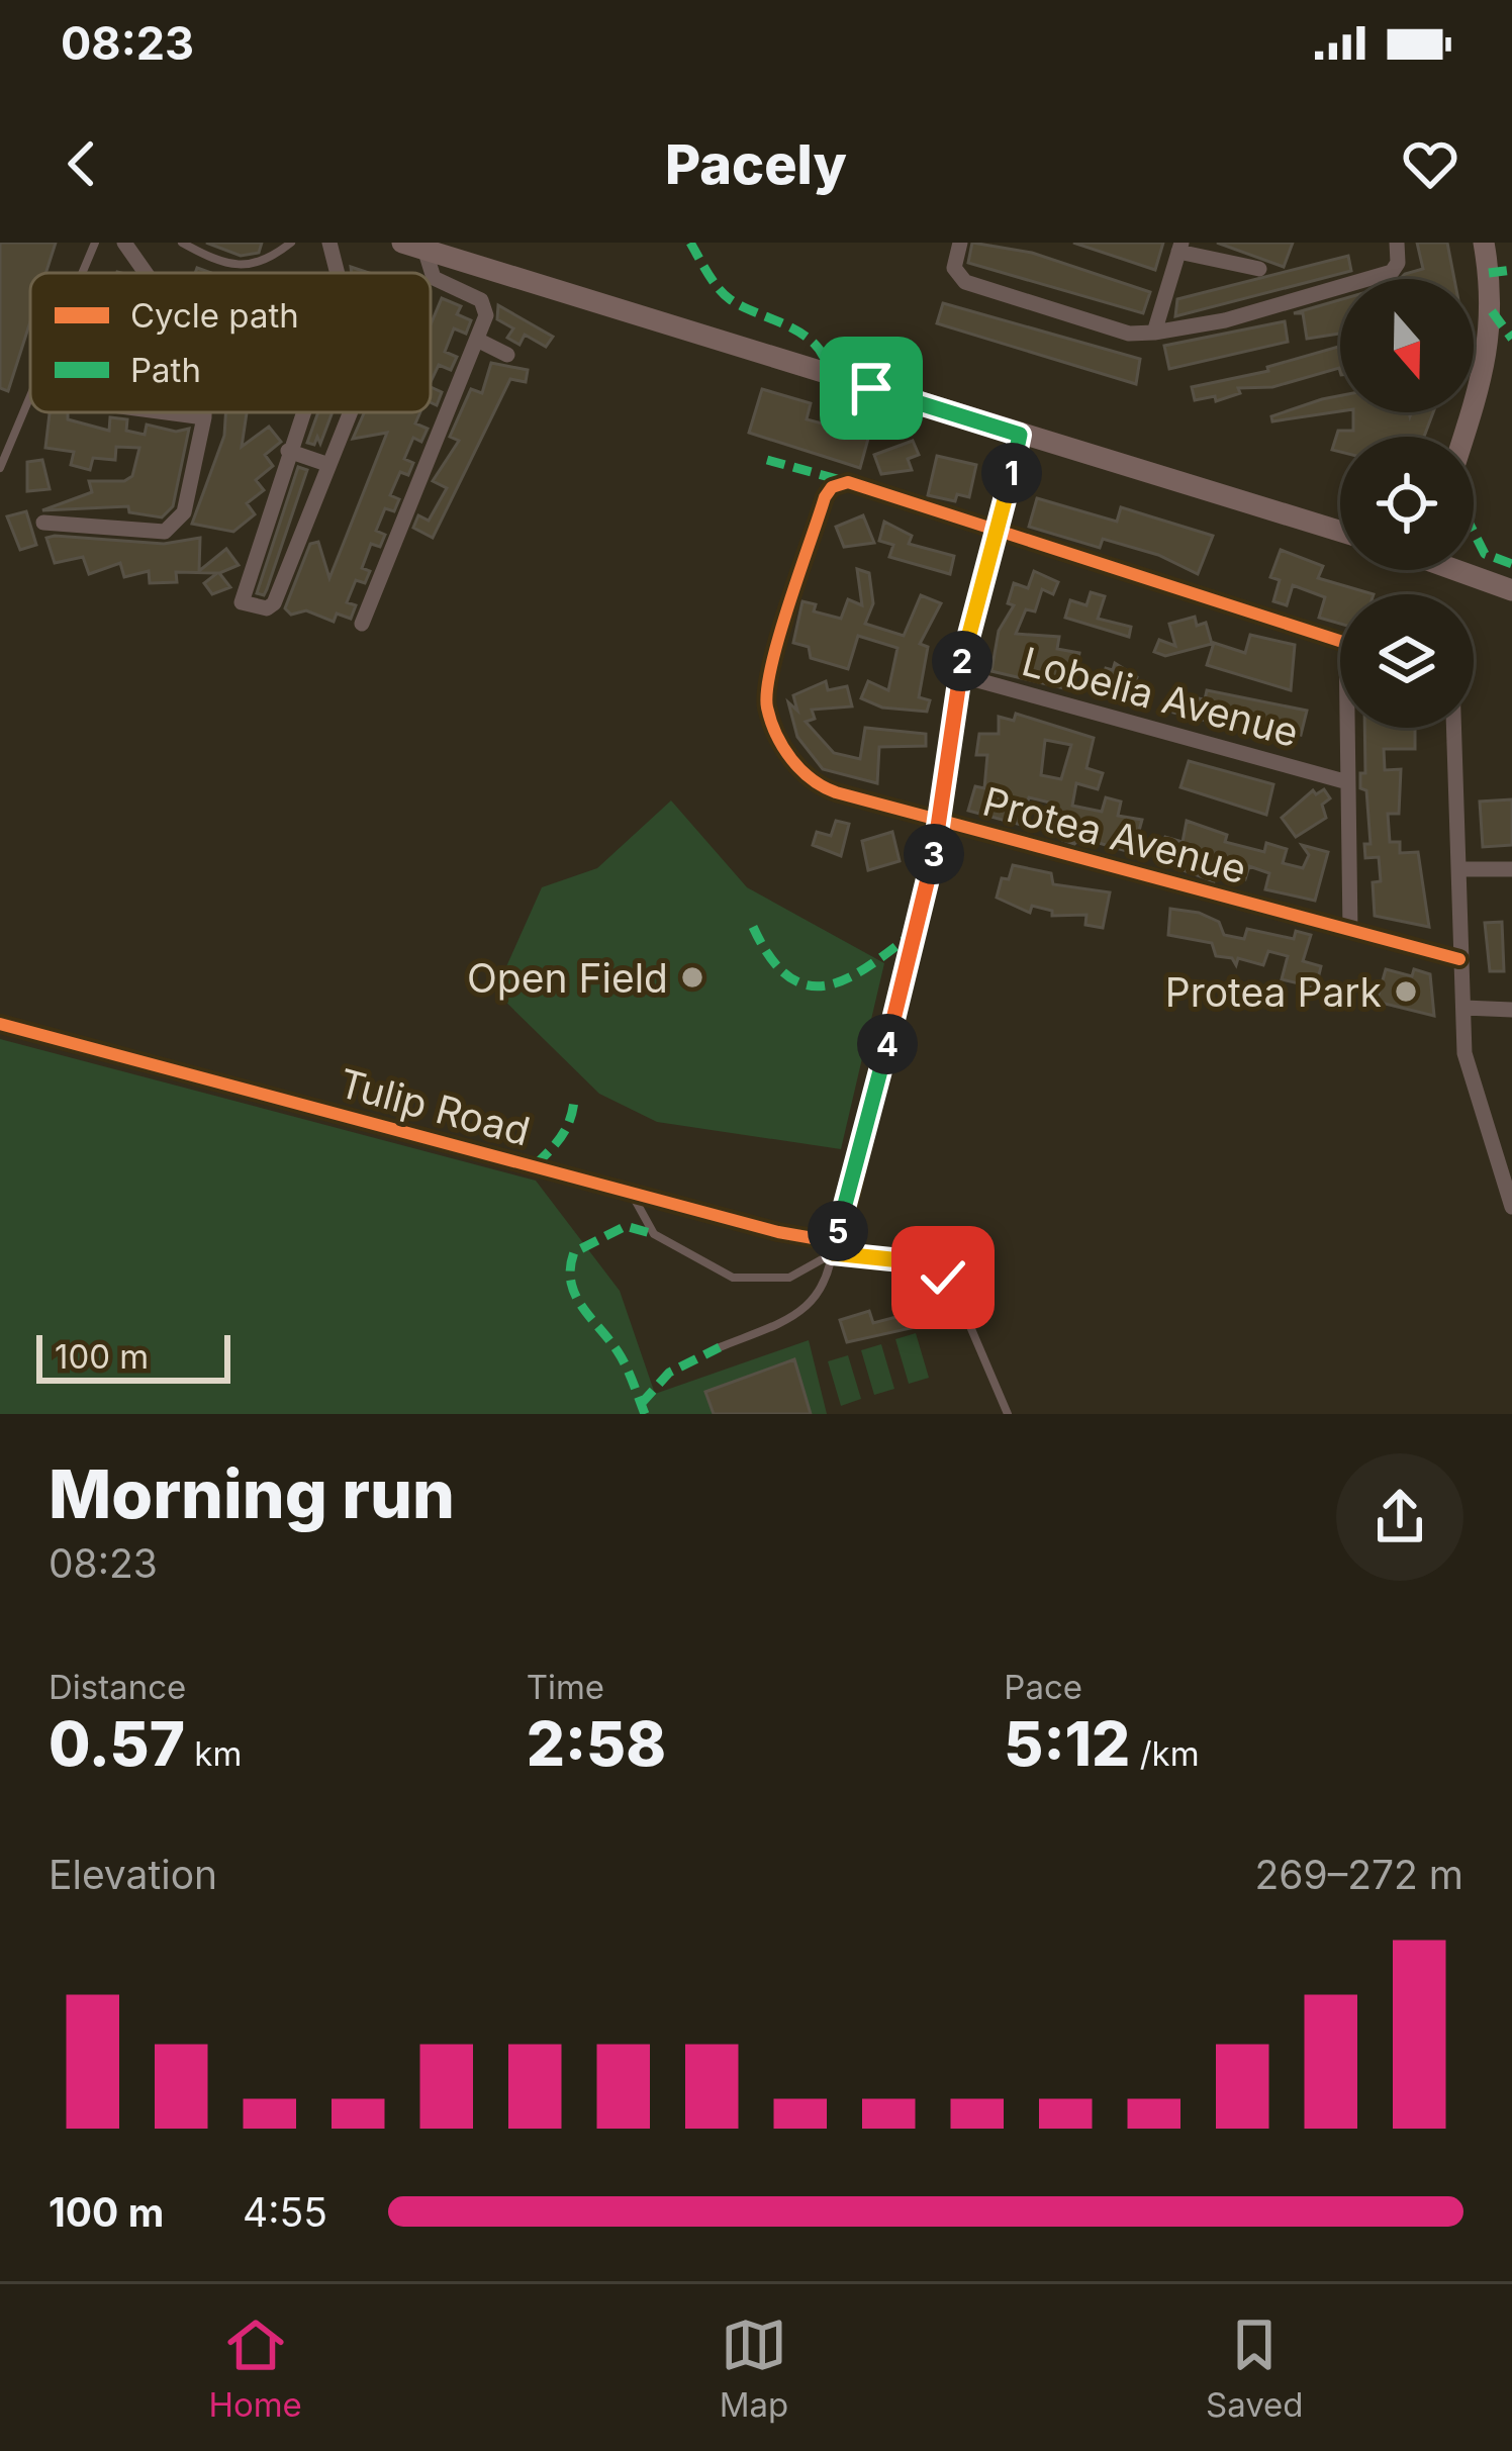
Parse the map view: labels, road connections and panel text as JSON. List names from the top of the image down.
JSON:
{
  "streets": {
    "street": ["Lobelia Avenue", "Protea Avenue", "Tulip Road"]
  },
  "places": ["Open Field", "Protea Park"],
  "legend": ["Cycle path", "Path"],
  "scale_bar": "100 m",
  "north": "bottom",
  "page": {
    "status": "08:23",
    "header": "Pacely",
    "pins": [
      "1",
      "2",
      "3",
      "4",
      "5"
    ],
    "scale": "100 m",
    "heading": ["Morning run", "08:23"],
    "stats": [
      ["Distance", "0.57 km"],
      ["Time", "2:58"],
      ["Pace", "5:12 /km"]
    ],
    "chart": ["Elevation", "269–272 m"],
    "list": [
      {
        "name": "100 m",
        "note": "4:55"
      }
    ],
    "tabs": ["Home", "Map", "Saved"]
  }
}
